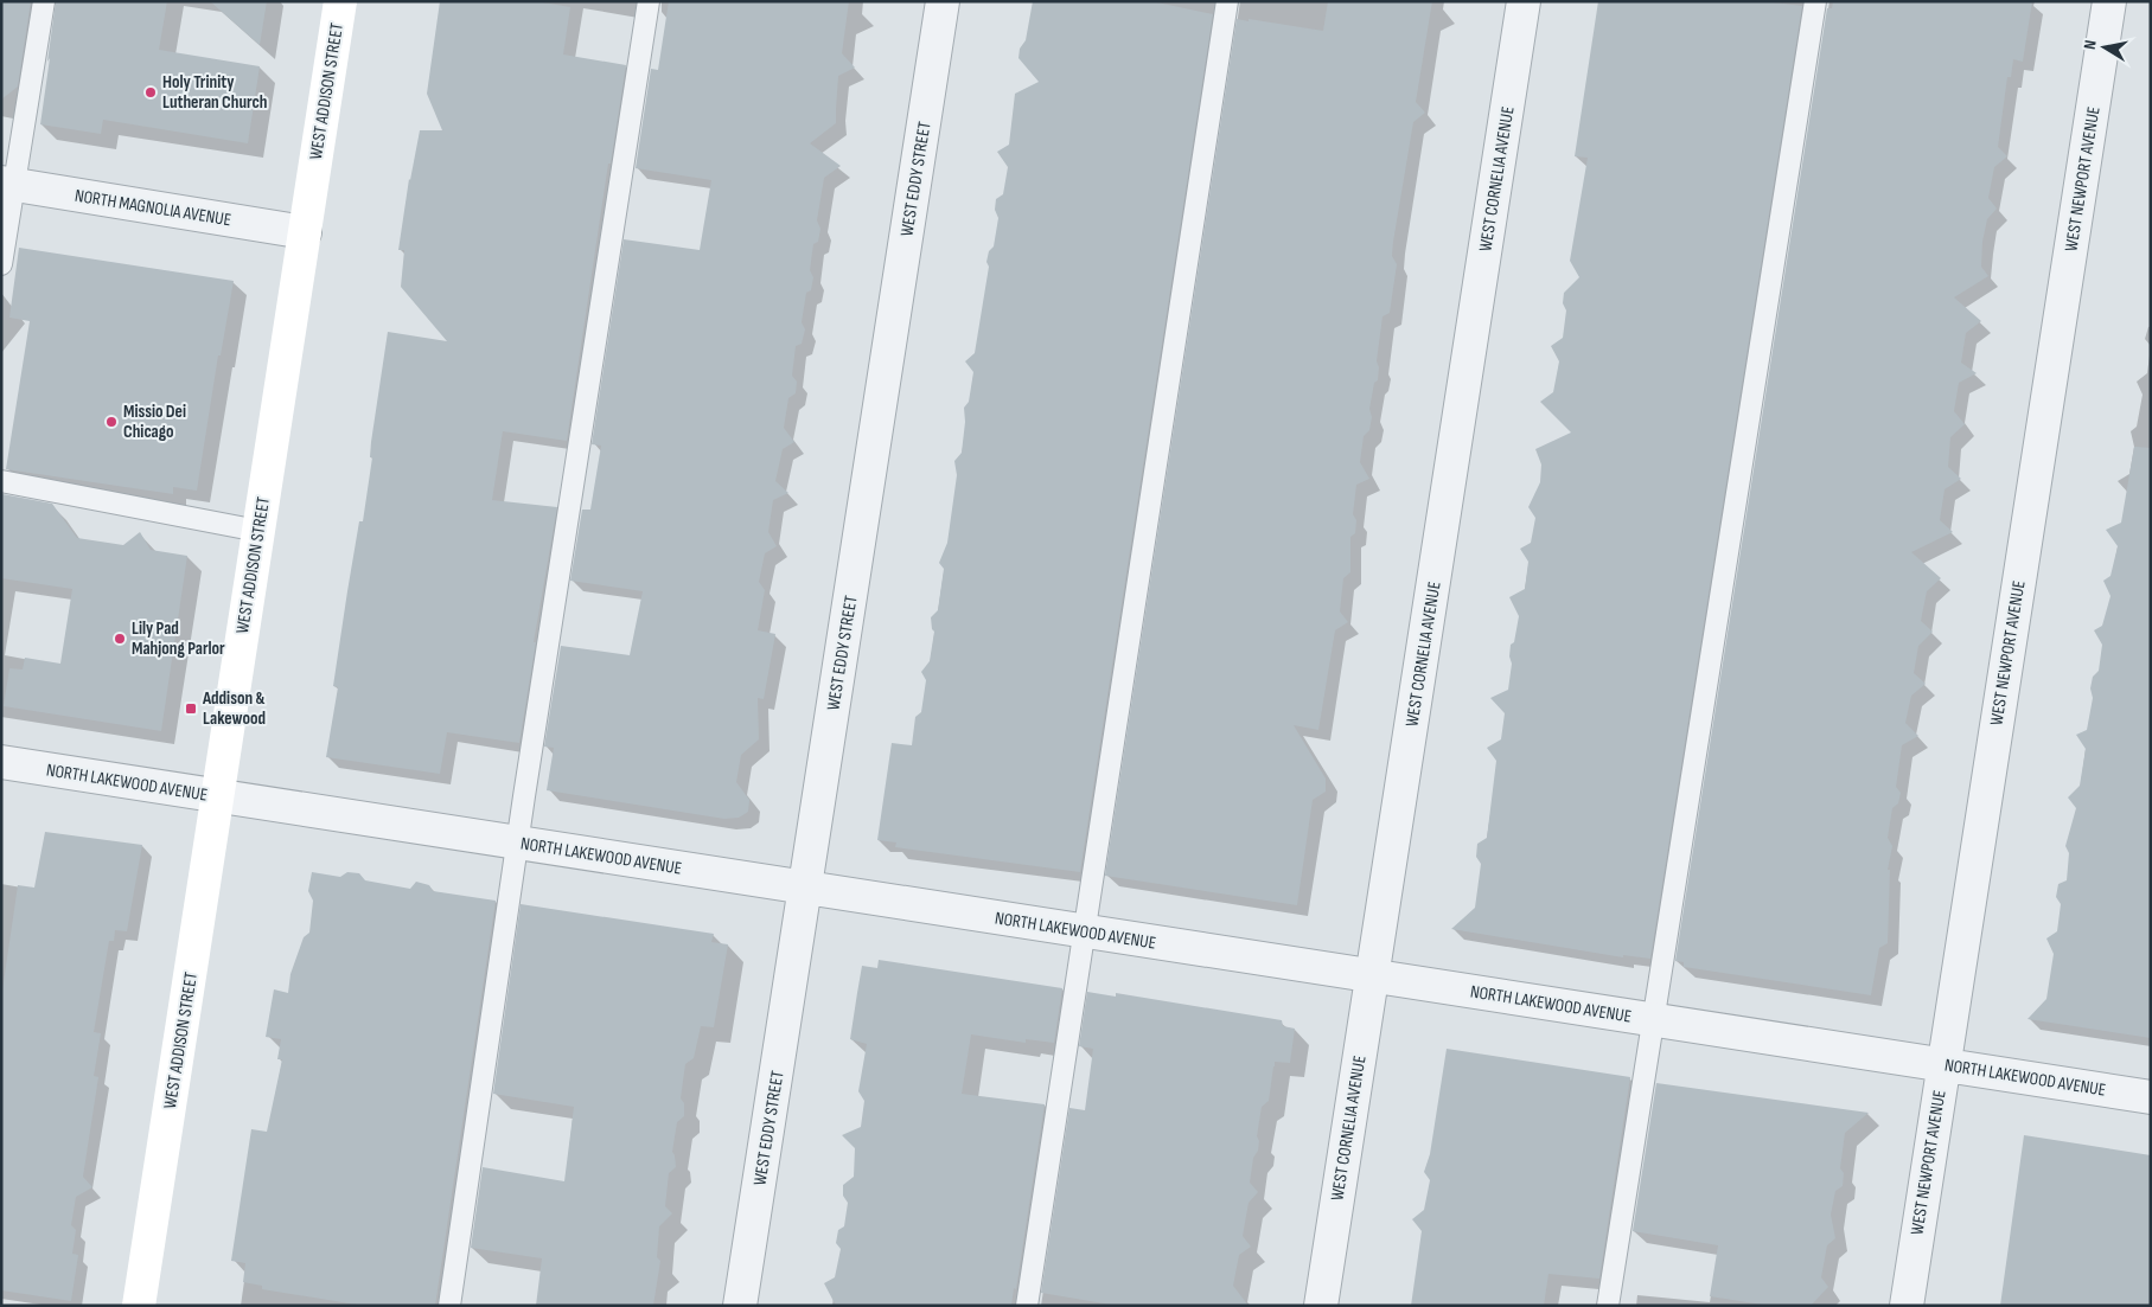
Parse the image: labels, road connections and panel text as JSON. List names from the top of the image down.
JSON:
{
  "streets": {
    "street": [
      "WEST ADDISON STREET",
      "WEST EDDY STREET",
      "WEST CORNELIA AVENUE",
      "WEST NEWPORT AVENUE",
      "NORTH MAGNOLIA AVENUE",
      "NORTH LAKEWOOD AVENUE"
    ]
  },
  "crossings": [
    ["WEST ADDISON STREET", "NORTH MAGNOLIA AVENUE"],
    ["WEST ADDISON STREET", "NORTH LAKEWOOD AVENUE"],
    ["WEST EDDY STREET", "NORTH LAKEWOOD AVENUE"],
    ["WEST CORNELIA AVENUE", "NORTH LAKEWOOD AVENUE"],
    ["WEST NEWPORT AVENUE", "NORTH LAKEWOOD AVENUE"]
  ],
  "places": {
    "other": ["Holy Trinity Lutheran Church", "Missio Dei Chicago", "Lily Pad Mahjong Parlor"],
    "transit": ["Addison & Lakewood"]
  },
  "north": "left"
}
